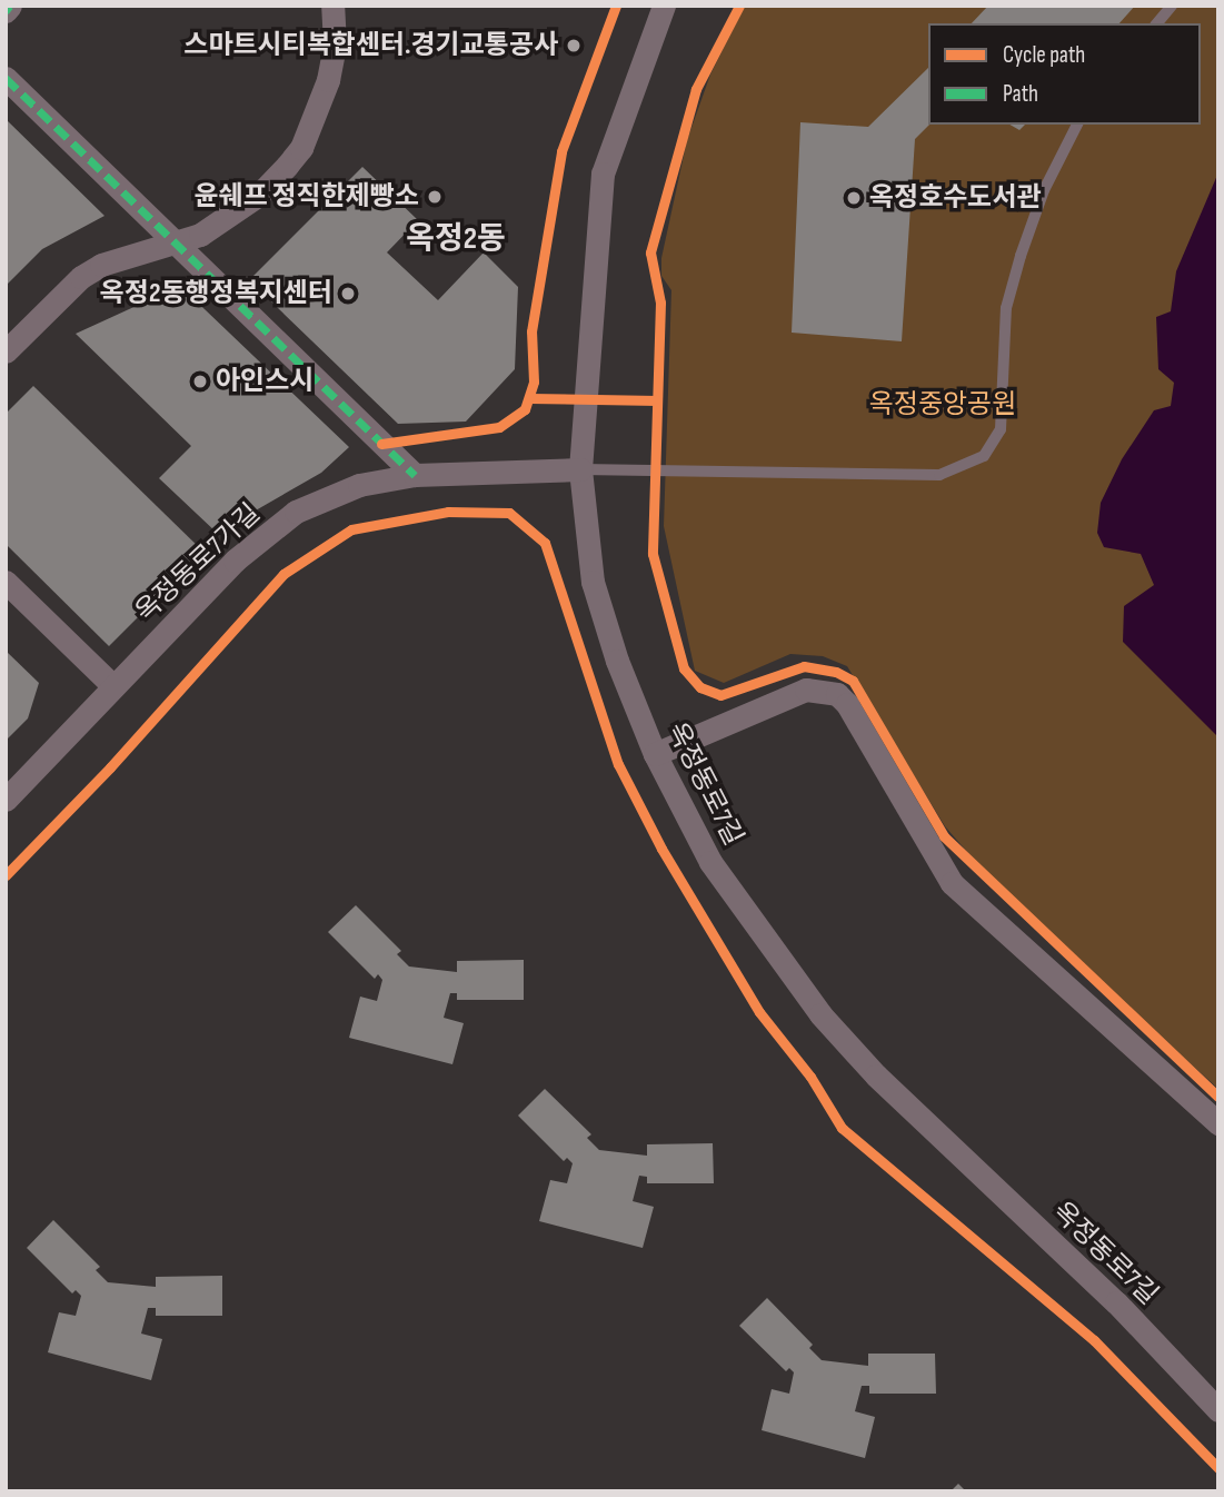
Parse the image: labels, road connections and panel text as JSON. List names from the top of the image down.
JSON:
{
  "streets": {
    "street": ["옥정동로7가길", "옥정동로7길"]
  },
  "crossings": [
    ["옥정동로7가길", "옥정동로7길"]
  ],
  "districts": ["옥정2동"],
  "parks": ["옥정중앙공원"],
  "places": [
    "스마트시티복합센터.경기교통공사",
    "윤쉐프 정직한제빵소",
    "옥정호수도서관",
    "옥정2동행정복지센터",
    "아인스시"
  ],
  "legend": ["Cycle path", "Path"]
}
